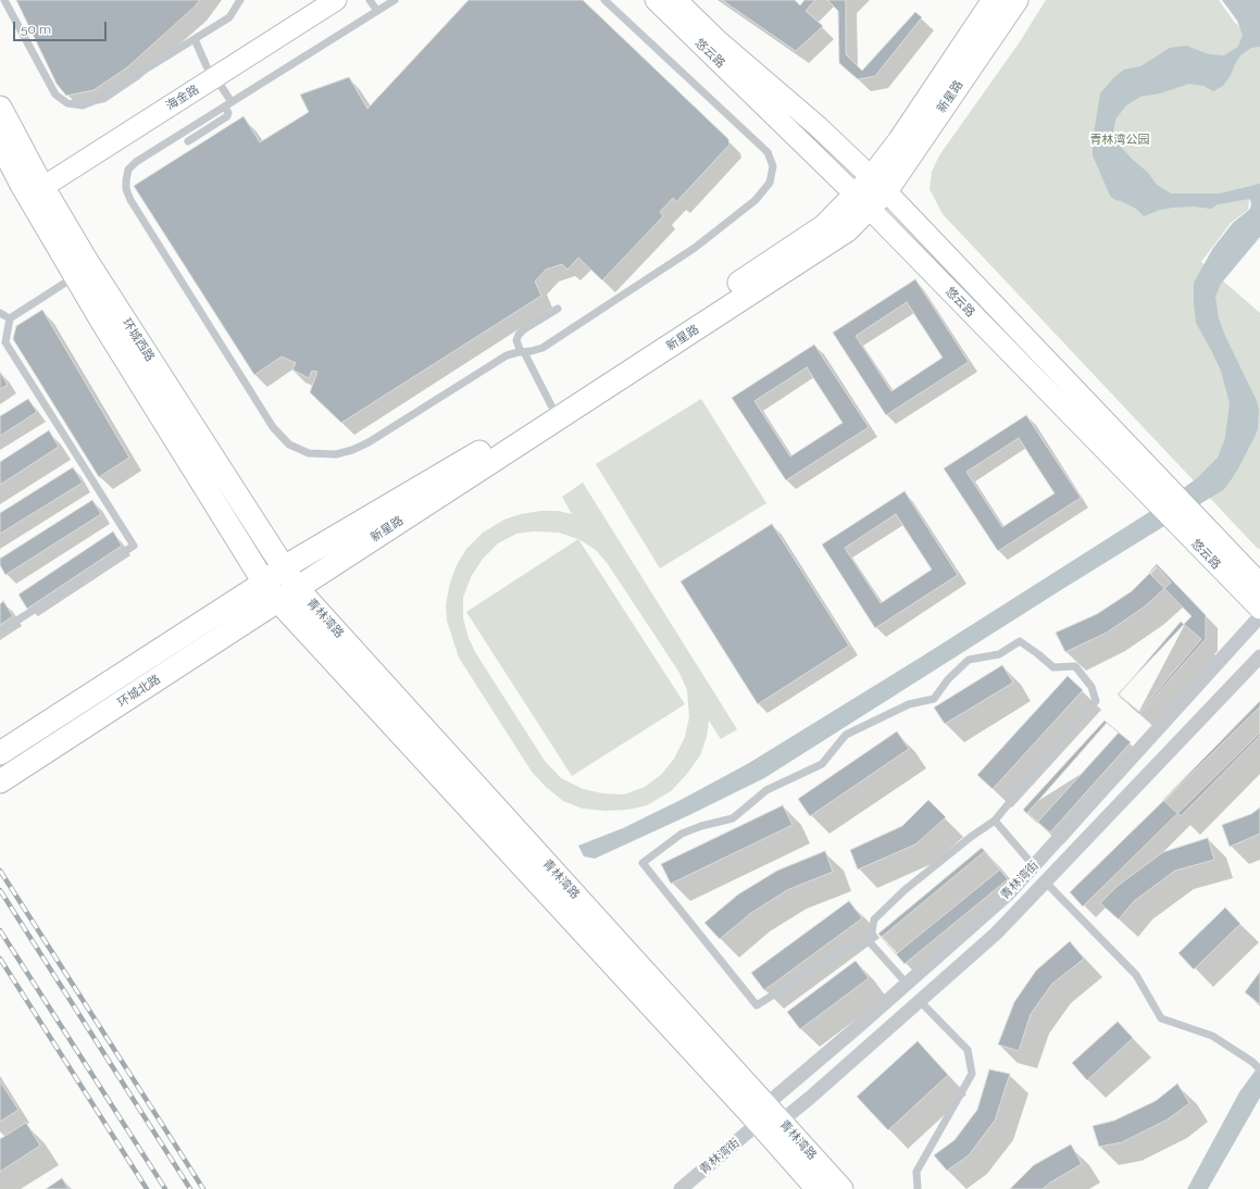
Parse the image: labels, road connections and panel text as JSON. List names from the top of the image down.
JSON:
{
  "streets": {
    "main road": [
      "新星路",
      "环城西路",
      "青林湾路",
      "环城北路"
    ],
    "street": ["悠云路", "海金路", "青林湾街"]
  },
  "crossings": [
    ["悠云路", "新星路"],
    ["新星路", "环城西路"],
    ["新星路", "青林湾路"],
    ["新星路", "环城北路"],
    ["海金路", "环城西路"],
    ["海金路", "青林湾路"],
    ["环城西路", "青林湾路"],
    ["青林湾路", "环城北路"],
    ["青林湾路", "青林湾街"]
  ],
  "parks": ["青林湾公园"],
  "scale_bar": "50 m"
}
